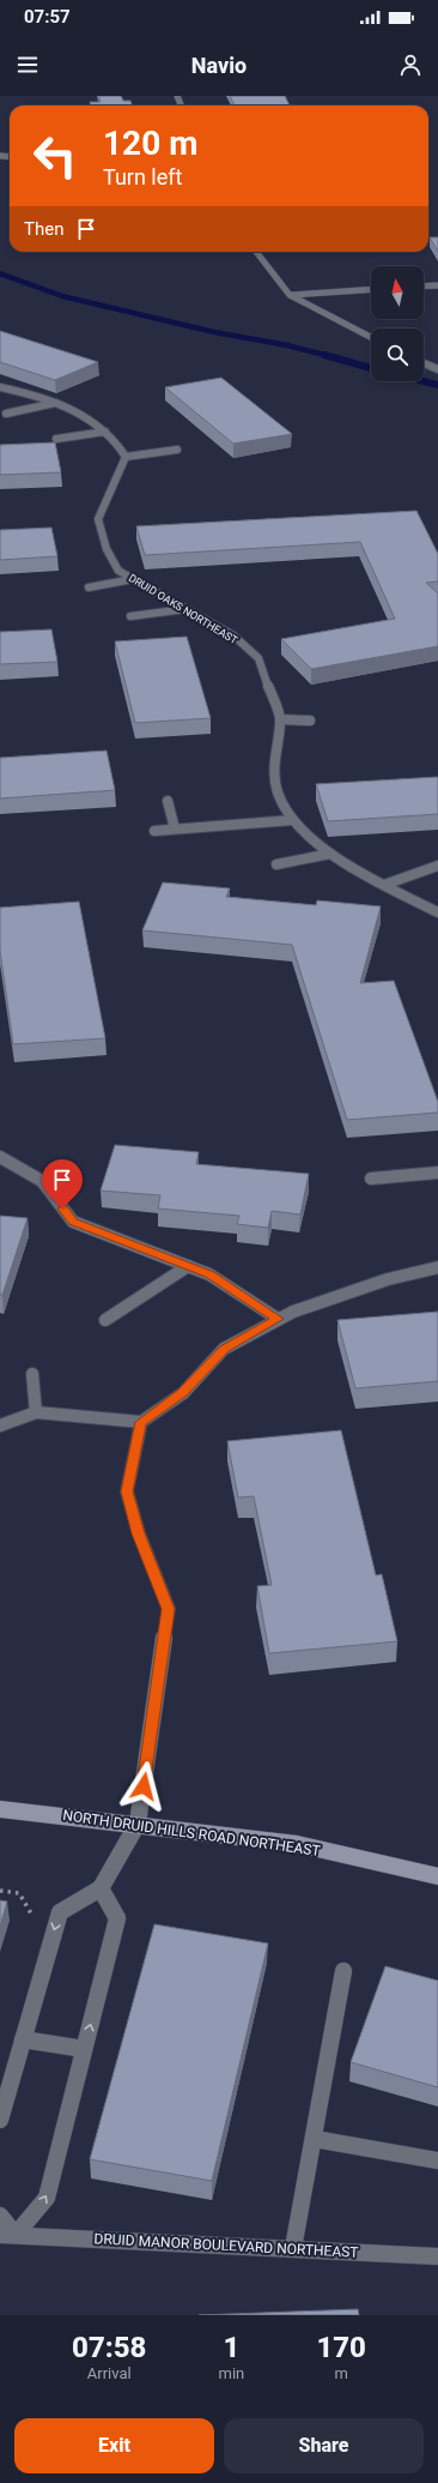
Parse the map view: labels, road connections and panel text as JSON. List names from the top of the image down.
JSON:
{
  "streets": {
    "main road": ["NORTH DRUID HILLS ROAD NORTHEAST"],
    "street": ["DRUID OAKS NORTHEAST", "DRUID MANOR BOULEVARD NORTHEAST"]
  },
  "north": "top",
  "page": {
    "status": "07:57",
    "header": "Navio",
    "turn": ["120 m", "Turn left"],
    "then": "Then",
    "eta": [
      "07:58",
      "Arrival",
      "1",
      "min",
      "170",
      "m"
    ],
    "buttons": ["Exit", "Share"]
  }
}
